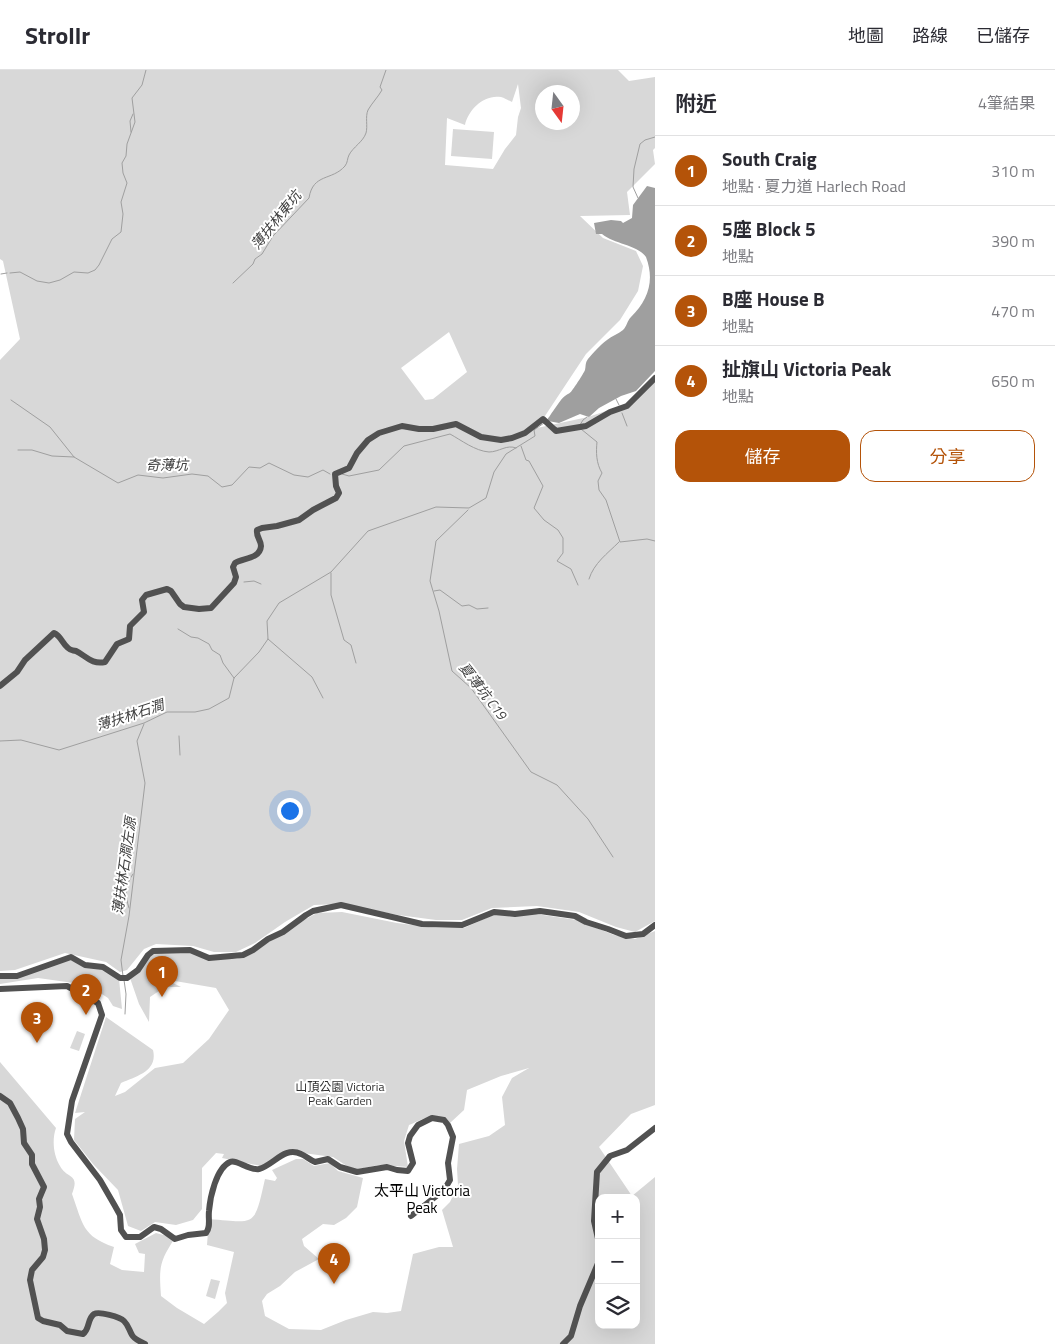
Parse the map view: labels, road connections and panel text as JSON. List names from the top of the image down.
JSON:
{
  "districts": ["太平山 Victoria Peak"],
  "water": [
    "薄扶林東坑",
    "奇薄坑",
    "夏薄坑 C19",
    "薄扶林石澗",
    "薄扶林石澗左源"
  ],
  "parks": ["山頂公園 Victoria Peak Garden"],
  "north": "bottom",
  "page": {
    "header": "Strollr",
    "nav": ["地圖", "路線", "已儲存"],
    "heading": ["附近", "4筆結果"],
    "list": [
      {
        "mark": "1",
        "name": "South Craig",
        "note": "地點 · 夏力道 Harlech Road",
        "value": "310 m"
      },
      {
        "mark": "2",
        "name": "5座 Block 5",
        "note": "地點",
        "value": "390 m"
      },
      {
        "mark": "3",
        "name": "B座 House B",
        "note": "地點",
        "value": "470 m"
      },
      {
        "mark": "4",
        "name": "扯旗山 Victoria Peak",
        "note": "地點",
        "value": "650 m"
      }
    ],
    "buttons": ["儲存", "分享"],
    "pins": [
      "1",
      "2",
      "3",
      "4"
    ],
    "map_buttons": ["+", "−"]
  }
}
